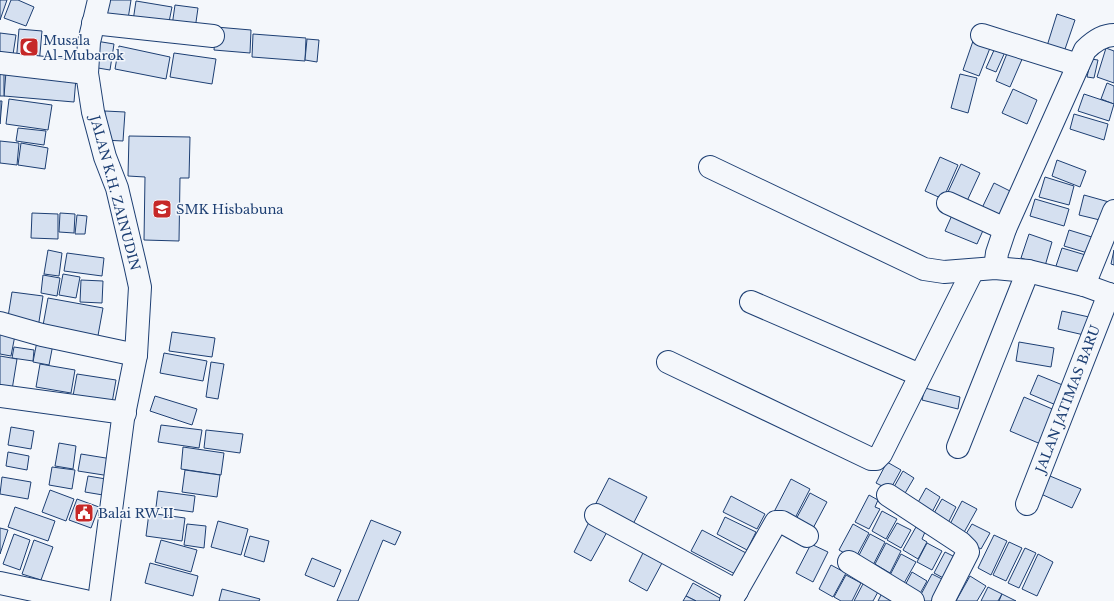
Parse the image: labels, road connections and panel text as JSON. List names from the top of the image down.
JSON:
{
  "streets": {
    "street": ["JALAN K.H. ZAINUDIN", "JALAN JATIMAS BARU"]
  },
  "places": {
    "mosque": ["Musala Al-Mubarok"],
    "school or university": ["SMK Hisbabuna"],
    "public building": ["Balai RW II"]
  }
}
